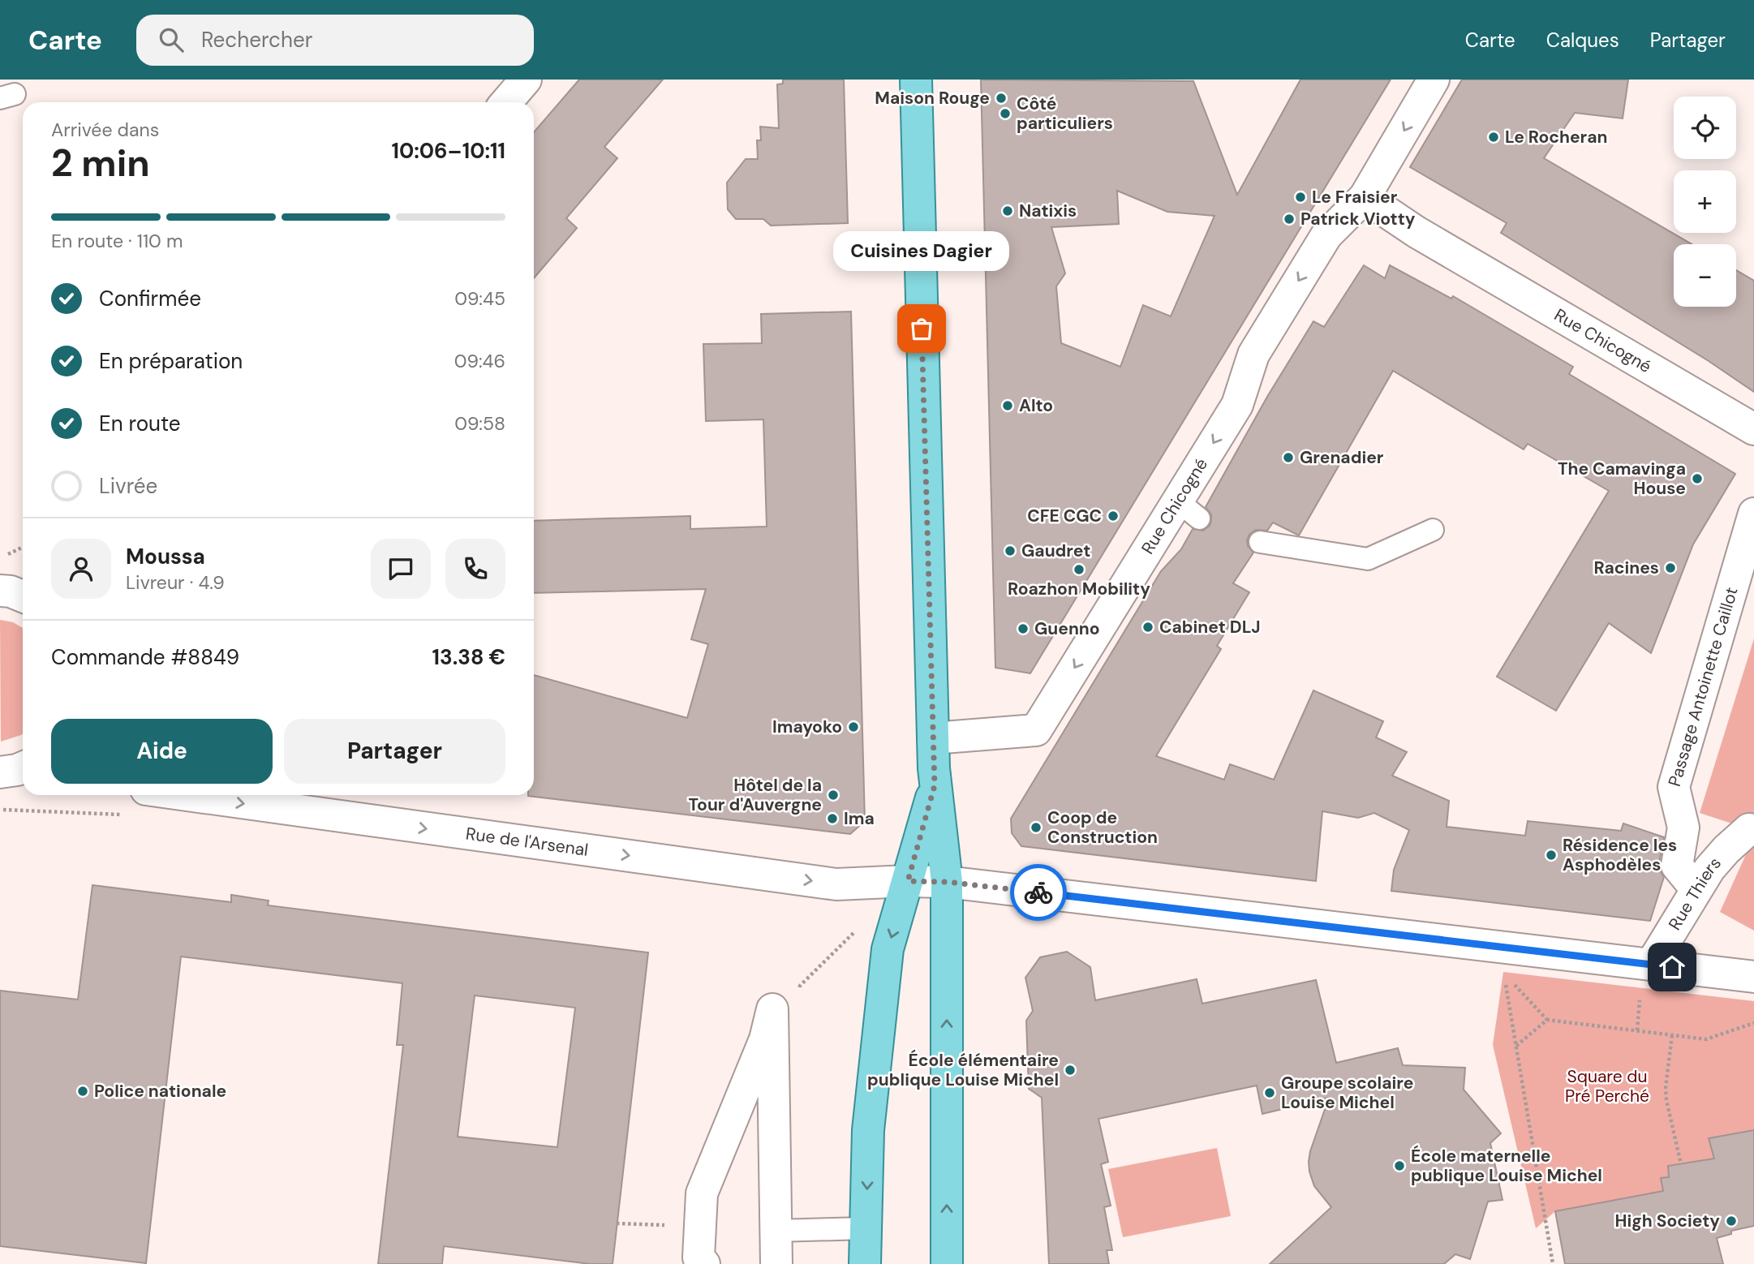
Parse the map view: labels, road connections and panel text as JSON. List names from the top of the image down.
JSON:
{
  "streets": {
    "street": [
      "Rue Chicogné",
      "Passage Antoinette Caillot",
      "Rue de l'Arsenal",
      "Rue Thiers"
    ]
  },
  "crossings": [
    ["Passage Antoinette Caillot", "Rue Thiers"]
  ],
  "one_way": ["Rue Chicogné", "Rue de l'Arsenal"],
  "parks": ["Square du Pré Perché"],
  "places": [
    "Maison Rouge",
    "Côté particuliers",
    "Le Rocheran",
    "Le Fraisier",
    "Natixis",
    "Patrick Viotty",
    "Cuisines Dagier",
    "Alto",
    "Grenadier",
    "The Camavinga House",
    "CFE CGC",
    "Gaudret",
    "Racines",
    "Roazhon Mobility",
    "Cabinet DLJ",
    "Guenno",
    "Imayoko",
    "Hôtel de la Tour d'Auvergne",
    "Ima",
    "Coop de Construction",
    "Résidence les Asphodèles",
    "École élémentaire publique Louise Michel",
    "Police nationale",
    "Groupe scolaire Louise Michel",
    "École maternelle publique Louise Michel",
    "High Society"
  ],
  "page": {
    "header": "Carte",
    "search": "Rechercher",
    "nav": ["Carte", "Calques", "Partager"],
    "map_buttons": ["+", "−"],
    "heading": ["2 min", "Arrivée dans", "10:06–10:11"],
    "panel": [
      "Moussa",
      "Livreur · 4.9",
      "Commande #8849",
      "13.38 €"
    ],
    "bar": "En route · 110 m",
    "bubble": "Cuisines Dagier",
    "list": [
      ["Confirmée", "09:45"],
      ["En préparation", "09:46"],
      ["En route", "09:58"],
      "Livrée"
    ],
    "buttons": ["Aide", "Partager"]
  }
}
